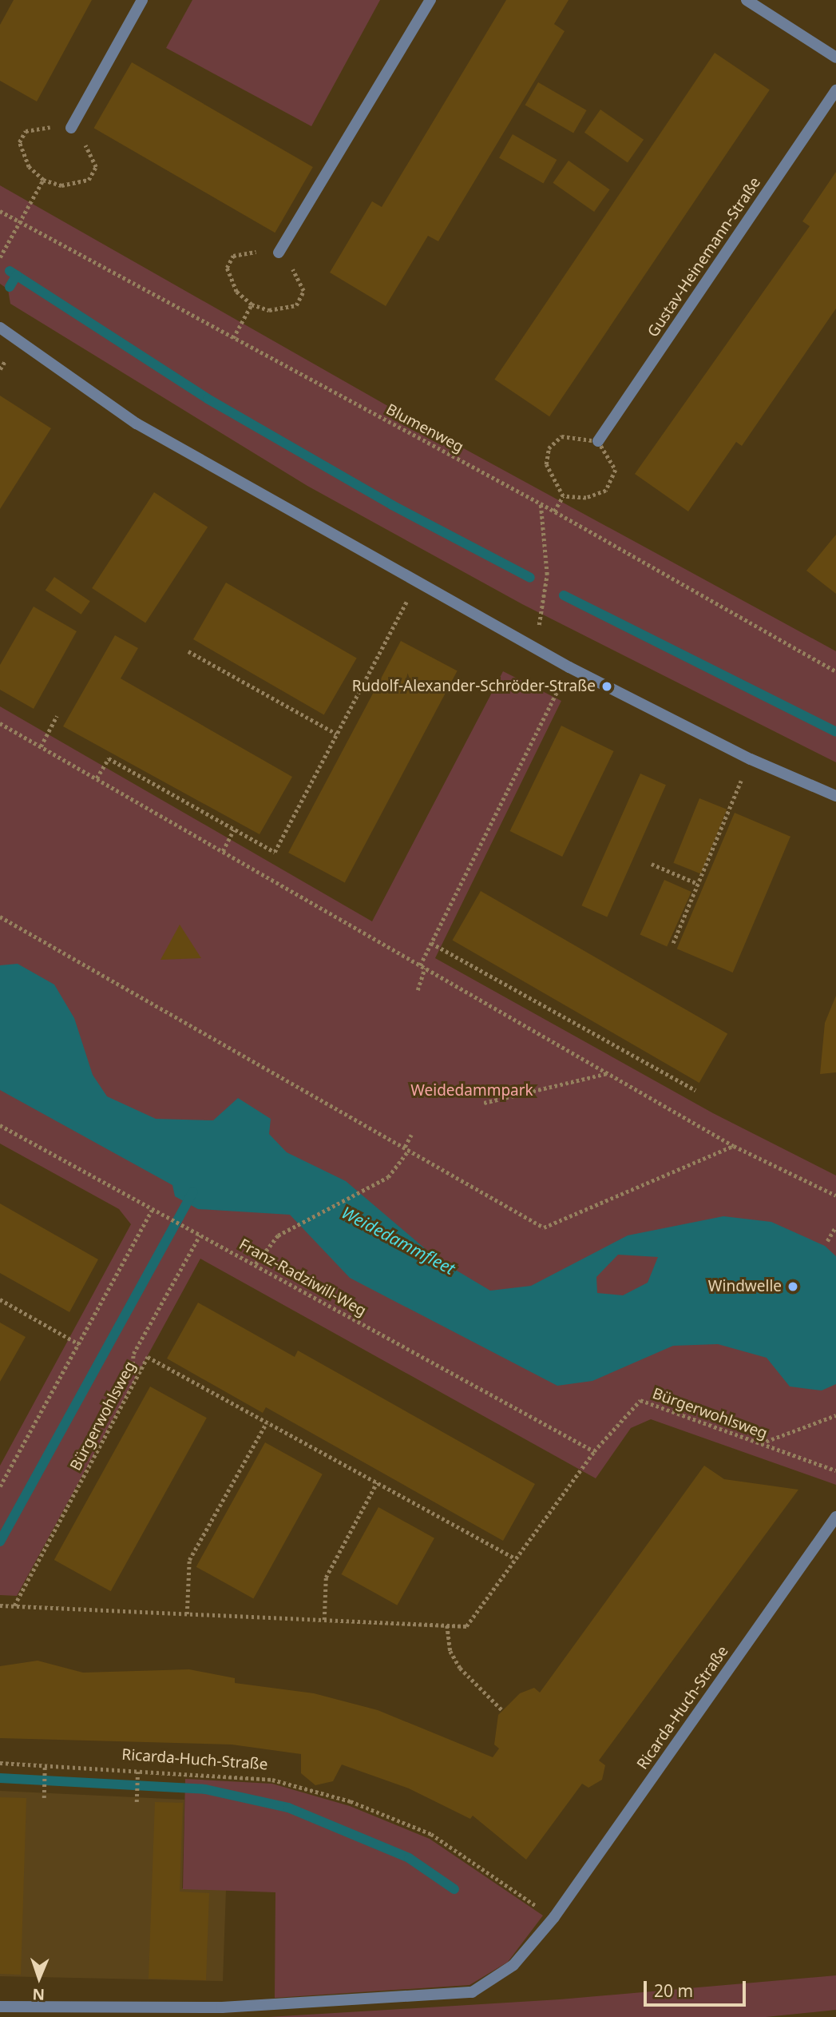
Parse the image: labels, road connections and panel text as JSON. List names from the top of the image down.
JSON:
{
  "streets": {
    "street": ["Gustav-Heinemann-Straße", "Ricarda-Huch-Straße"],
    "path": ["Blumenweg", "Franz-Radziwill-Weg", "Bürgerwohlsweg"]
  },
  "crossings": [
    ["Franz-Radziwill-Weg", "Bürgerwohlsweg"]
  ],
  "water": ["Weidedammfleet"],
  "parks": ["Weidedammpark"],
  "places": ["Rudolf-Alexander-Schröder-Straße", "Windwelle"],
  "scale_bar": "20 m",
  "north": "bottom"
}
